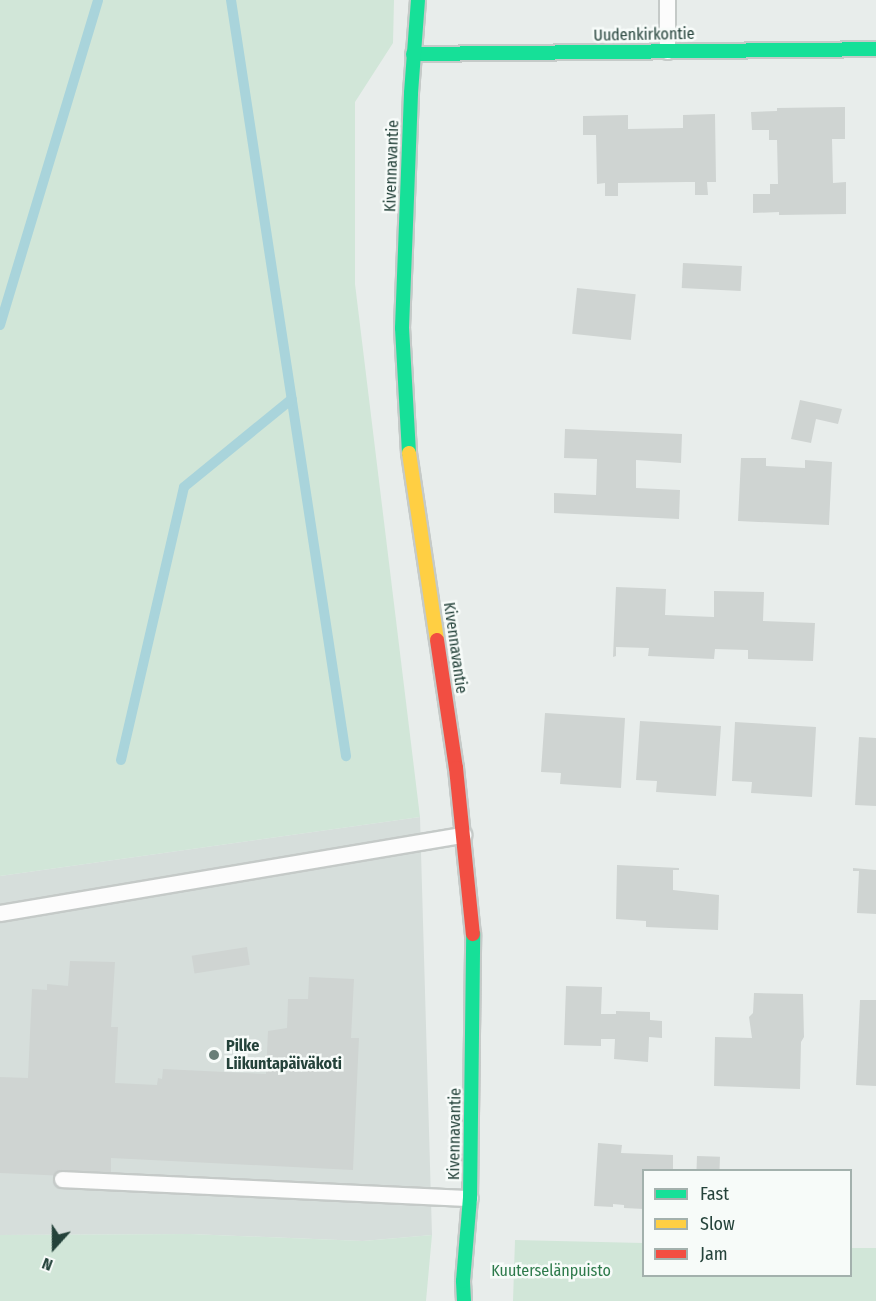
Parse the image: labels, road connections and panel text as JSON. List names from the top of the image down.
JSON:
{
  "streets": {
    "street": ["Uudenkirkontie", "Kivennavantie"]
  },
  "crossings": [
    ["Uudenkirkontie", "Kivennavantie"]
  ],
  "parks": ["Kuuterselänpuisto"],
  "places": ["Pilke Liikuntapäiväkoti"],
  "legend": ["Fast", "Slow", "Jam"],
  "north": "bottom"
}
